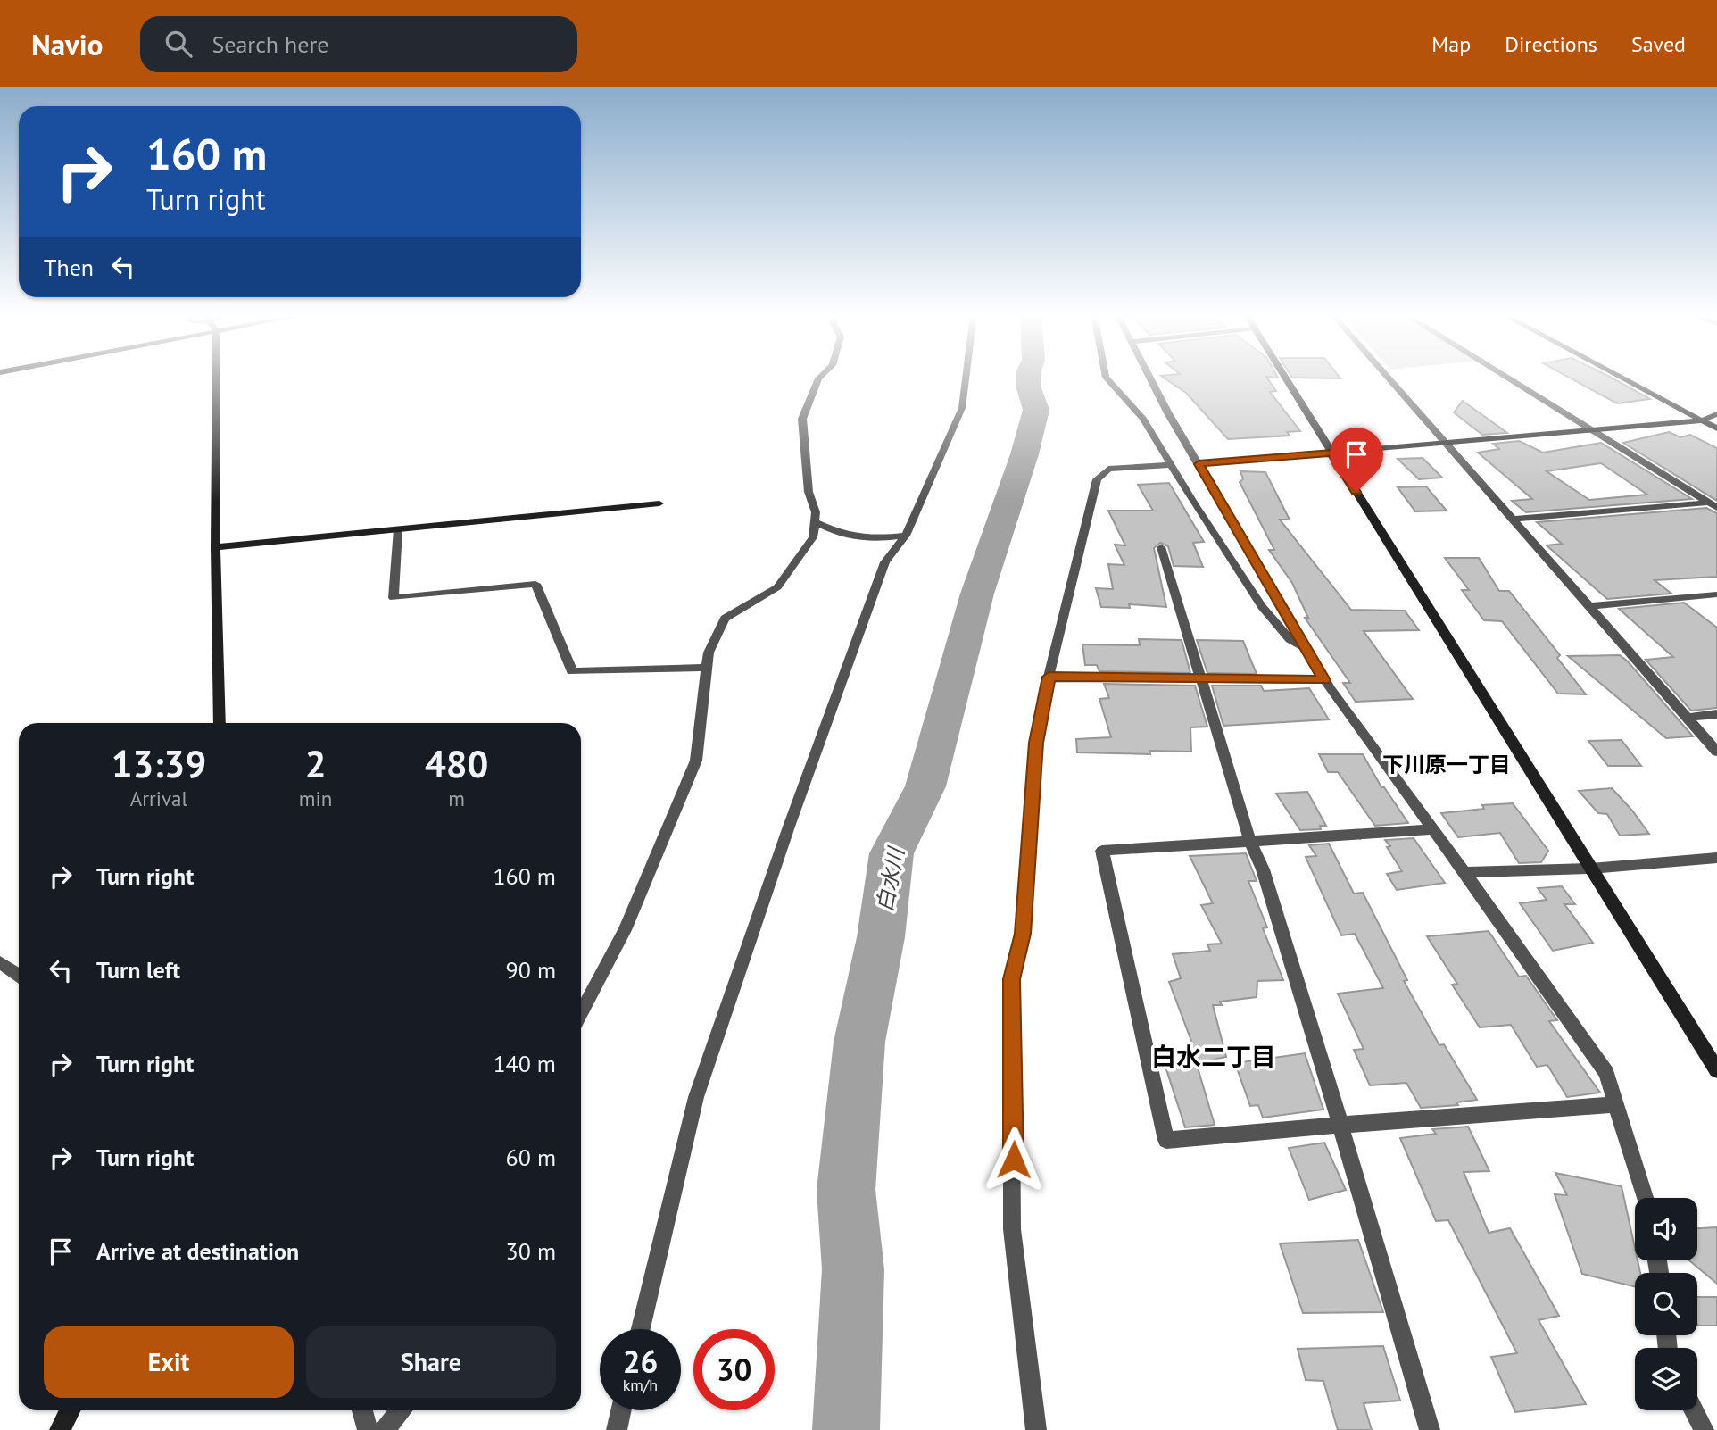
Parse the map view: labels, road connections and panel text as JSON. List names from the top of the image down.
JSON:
{
  "districts": ["下川原一丁目", "白水二丁目"],
  "water": ["白水川"],
  "page": {
    "header": "Navio",
    "search": "Search here",
    "nav": ["Map", "Directions", "Saved"],
    "turn": ["160 m", "Turn right"],
    "then": "Then",
    "eta": [
      "13:39",
      "Arrival",
      "2",
      "min",
      "480",
      "m"
    ],
    "list": [
      {
        "name": "Turn right",
        "value": "160 m"
      },
      {
        "name": "Turn left",
        "value": "90 m"
      },
      {
        "name": "Turn right",
        "value": "140 m"
      },
      {
        "name": "Turn right",
        "value": "60 m"
      },
      {
        "name": "Arrive at destination",
        "value": "30 m"
      }
    ],
    "buttons": ["Exit", "Share"],
    "speed": "26 km/h",
    "limit": "30"
  }
}
